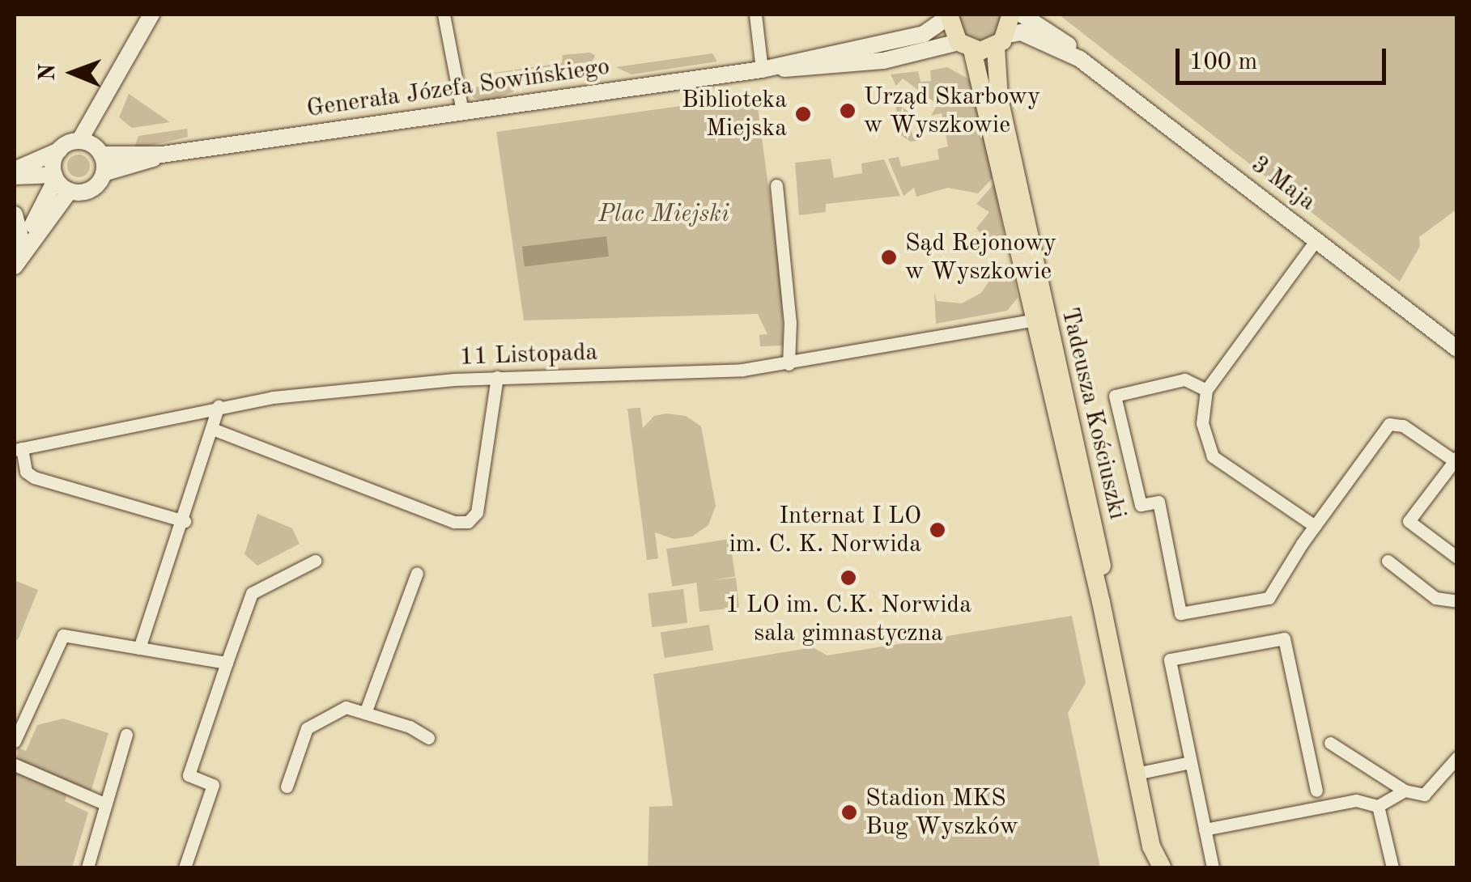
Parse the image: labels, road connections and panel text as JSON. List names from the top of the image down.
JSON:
{
  "streets": {
    "main road": ["Tadeusza Kościuszki"],
    "street": ["Generała Józefa Sowińskiego", "3 Maja", "11 Listopada"]
  },
  "crossings": [
    ["Generała Józefa Sowińskiego", "Tadeusza Kościuszki"],
    ["3 Maja", "Tadeusza Kościuszki"],
    ["11 Listopada", "Tadeusza Kościuszki"]
  ],
  "parks": ["Plac Miejski"],
  "places": [
    "Urząd Skarbowy w Wyszkowie",
    "Biblioteka Miejska",
    "Sąd Rejonowy w Wyszkowie",
    "Internat I LO im. C. K. Norwida",
    "1 LO im. C.K. Norwida sala gimnastyczna",
    "Stadion MKS Bug Wyszków"
  ],
  "scale_bar": "100 m",
  "north": "left"
}
